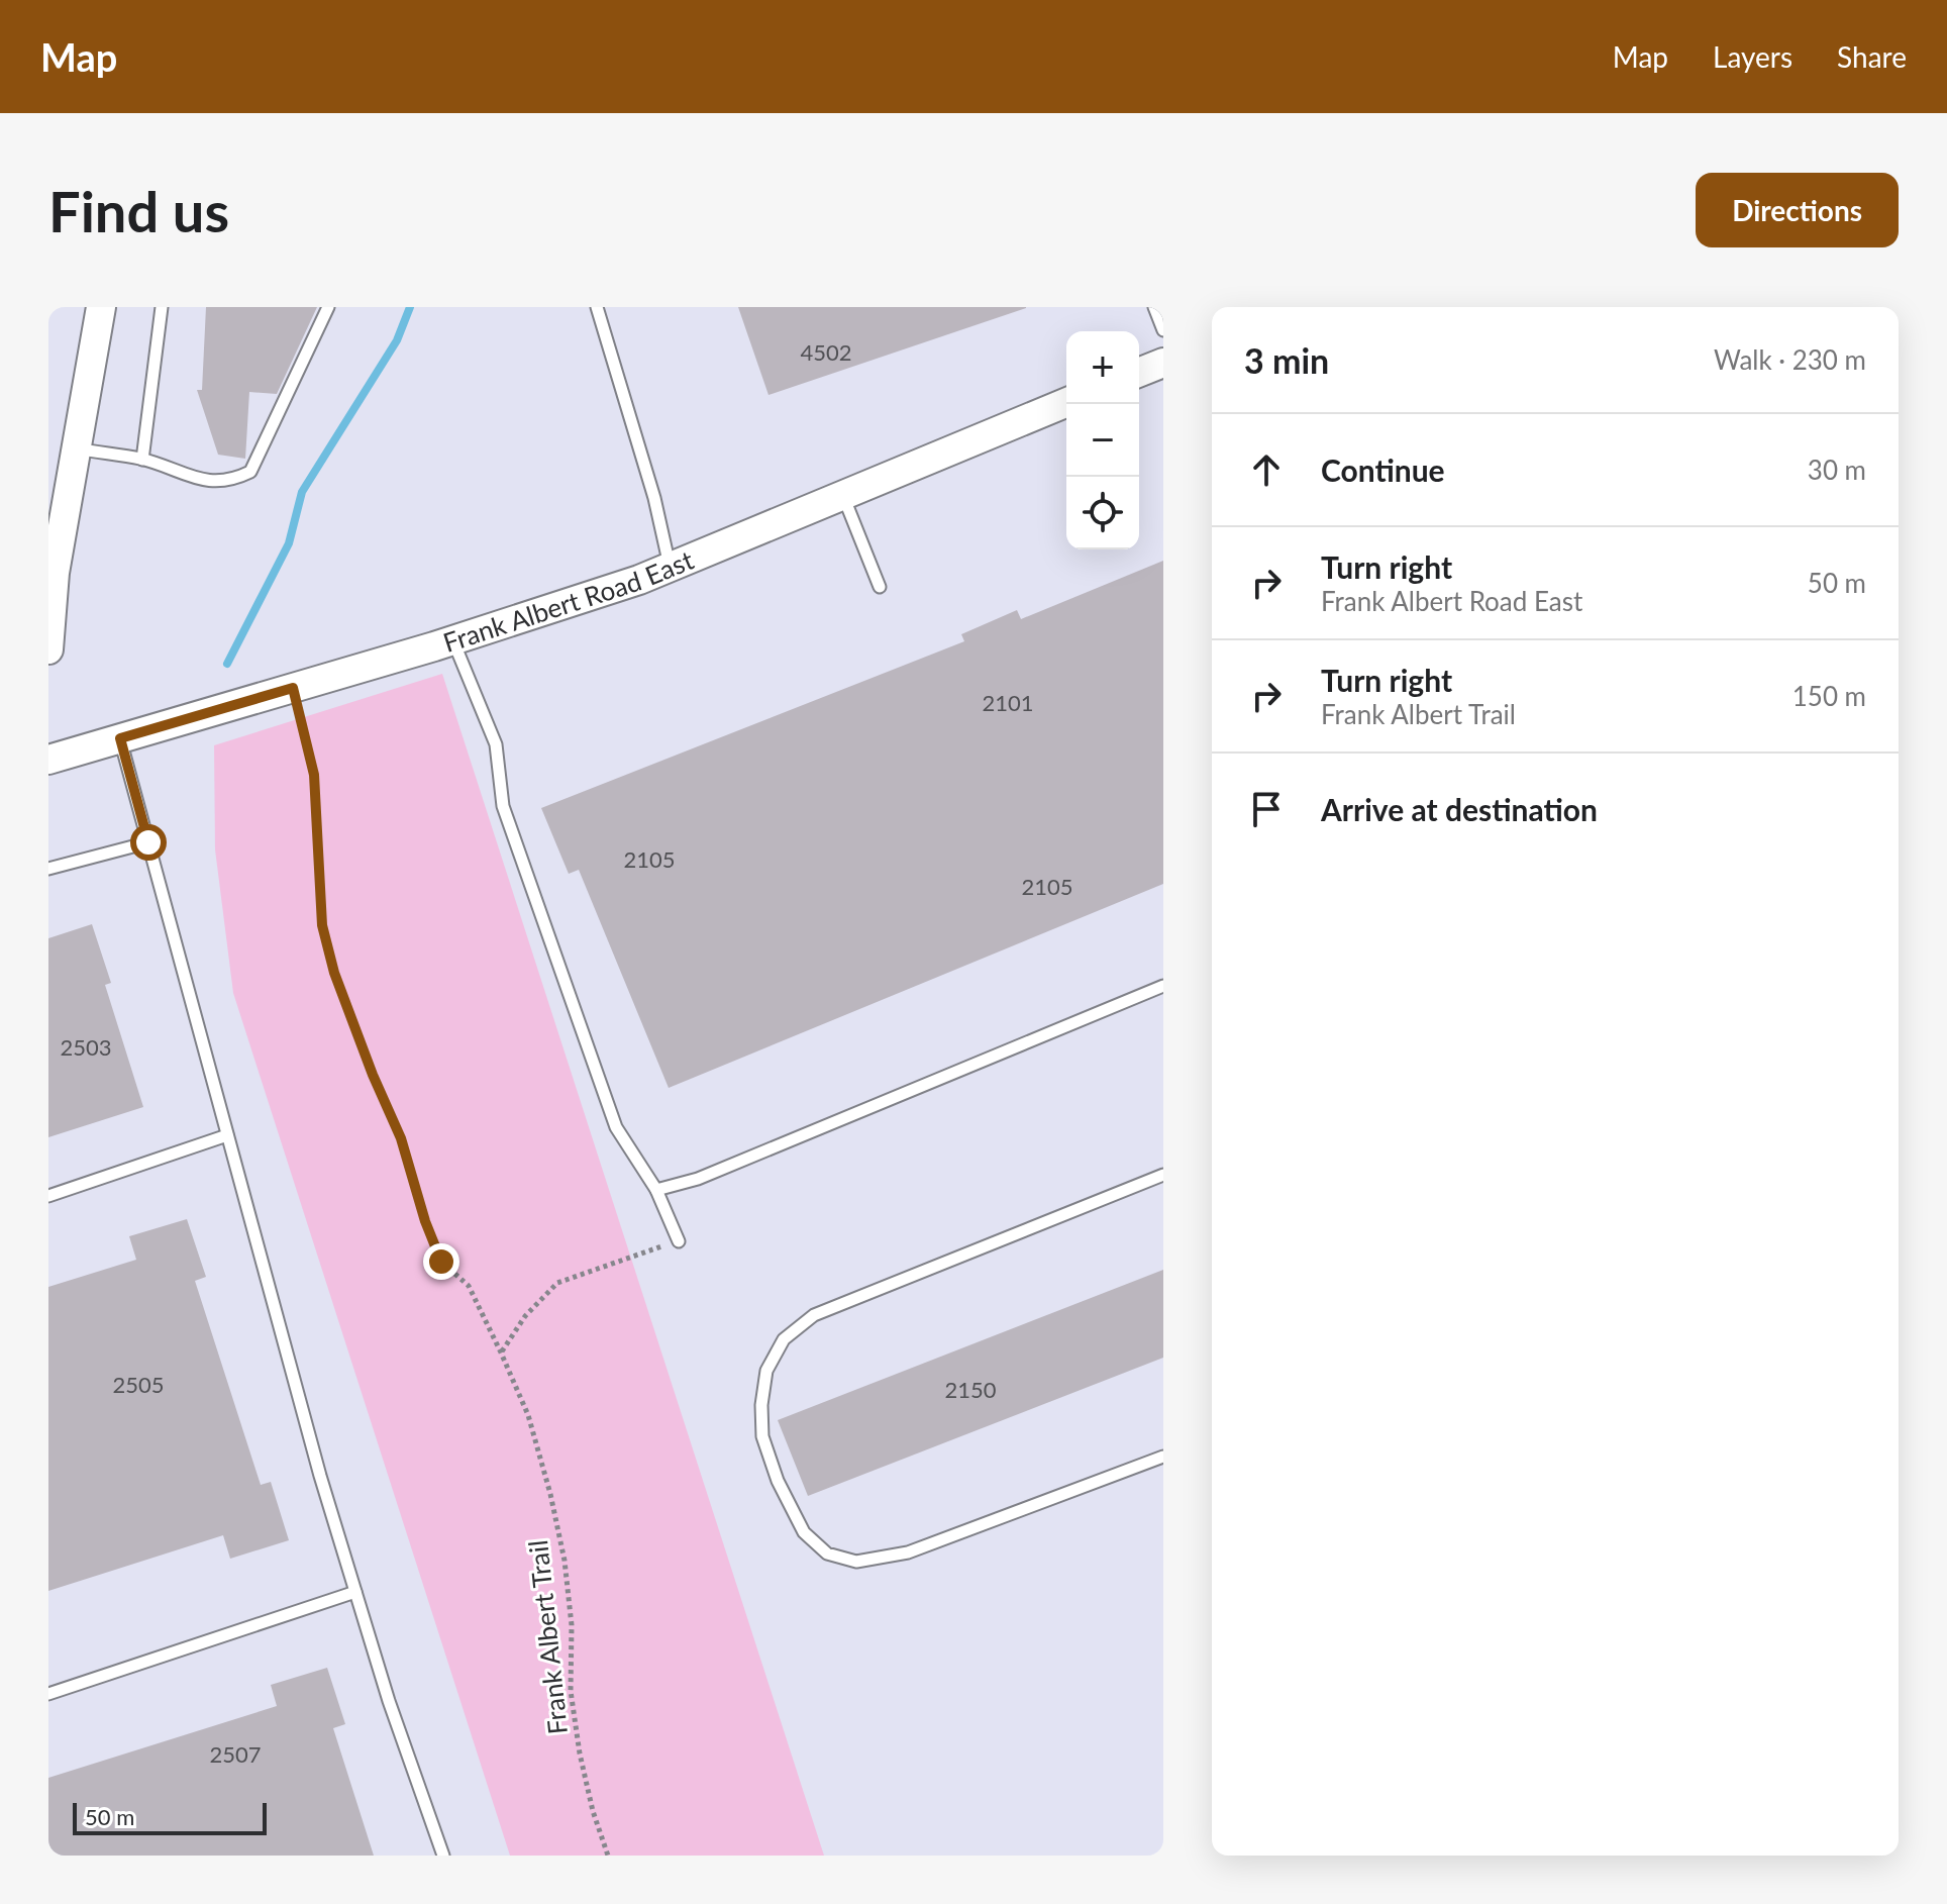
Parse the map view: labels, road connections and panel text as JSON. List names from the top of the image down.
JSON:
{
  "streets": {
    "street": ["Frank Albert Road East"],
    "path": ["Frank Albert Trail"]
  },
  "crossings": [
    ["Frank Albert Road East", "Frank Albert Trail"]
  ],
  "house_numbers": [
    "4502",
    "2101",
    "2105",
    "2105",
    "2503",
    "2505",
    "2150",
    "2507"
  ],
  "scale_bar": "50 m",
  "page": {
    "header": "Map",
    "nav": ["Map", "Layers", "Share"],
    "buttons": "Directions",
    "title": "Find us",
    "heading": ["3 min", "Walk · 230 m"],
    "map_buttons": ["+", "−"],
    "list": [
      ["Continue", "30 m"],
      ["Turn right", "Frank Albert Road East", "50 m"],
      ["Turn right", "Frank Albert Trail", "150 m"],
      "Arrive at destination"
    ],
    "scale": "50 m"
  }
}
